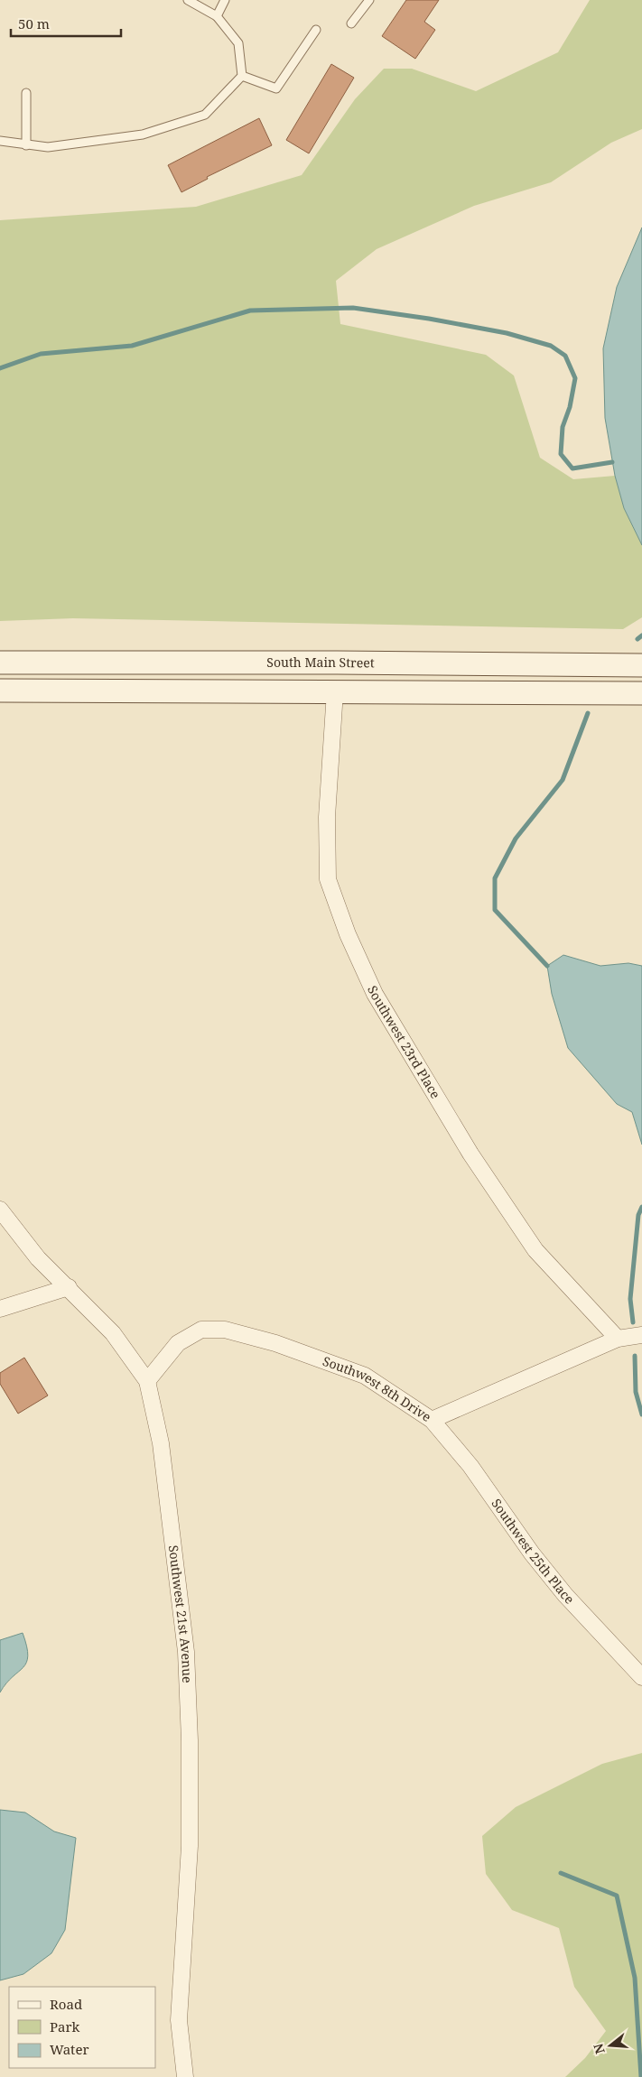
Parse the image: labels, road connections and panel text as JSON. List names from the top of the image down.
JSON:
{
  "streets": {
    "main road": ["South Main Street"],
    "street": [
      "Southwest 23rd Place",
      "Southwest 8th Drive",
      "Southwest 25th Place",
      "Southwest 21st Avenue"
    ]
  },
  "crossings": [
    ["Southwest 23rd Place", "Southwest 8th Drive"],
    ["Southwest 8th Drive", "Southwest 25th Place"],
    ["Southwest 8th Drive", "Southwest 21st Avenue"]
  ],
  "legend": ["Road", "Park", "Water"],
  "scale_bar": "50 m",
  "north": "left"
}
